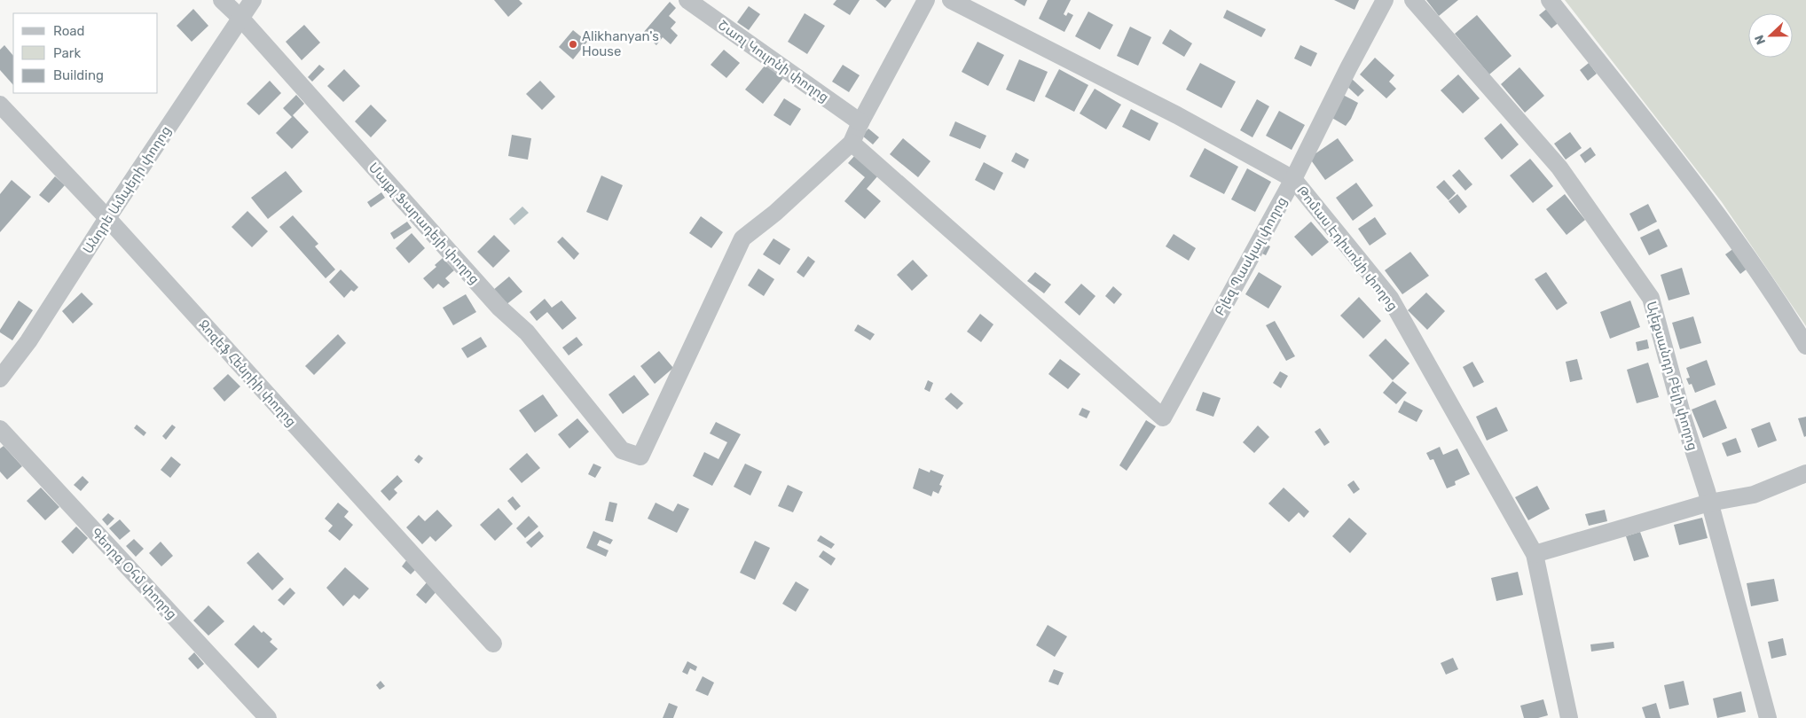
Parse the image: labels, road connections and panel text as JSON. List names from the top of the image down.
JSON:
{
  "streets": {
    "street": [
      "Շառլ Կուլոնի փողոց",
      "Անդրե Ամպերի փողոց",
      "Մայքլ Ֆարադեյի փողոց",
      "Թոմաս Էդիսոնի փողոց",
      "Բլեզ Պասկալ փողոց",
      "Ջոզեֆ Հենրիի փողոց",
      "Ալեքսանդր Բելի փողոց",
      "Գեորգ Օհմ փողոց"
    ]
  },
  "crossings": [
    ["Անդրե Ամպերի փողոց", "Մայքլ Ֆարադեյի փողոց"],
    ["Անդրե Ամպերի փողոց", "Ջոզեֆ Հենրիի փողոց"],
    ["Մայքլ Ֆարադեյի փողոց", "Բլեզ Պասկալ փողոց"],
    ["Թոմաս Էդիսոնի փողոց", "Բլեզ Պասկալ փողոց"]
  ],
  "places": ["Alikhanyan's House"],
  "legend": ["Road", "Park", "Building"],
  "north": "left"
}
